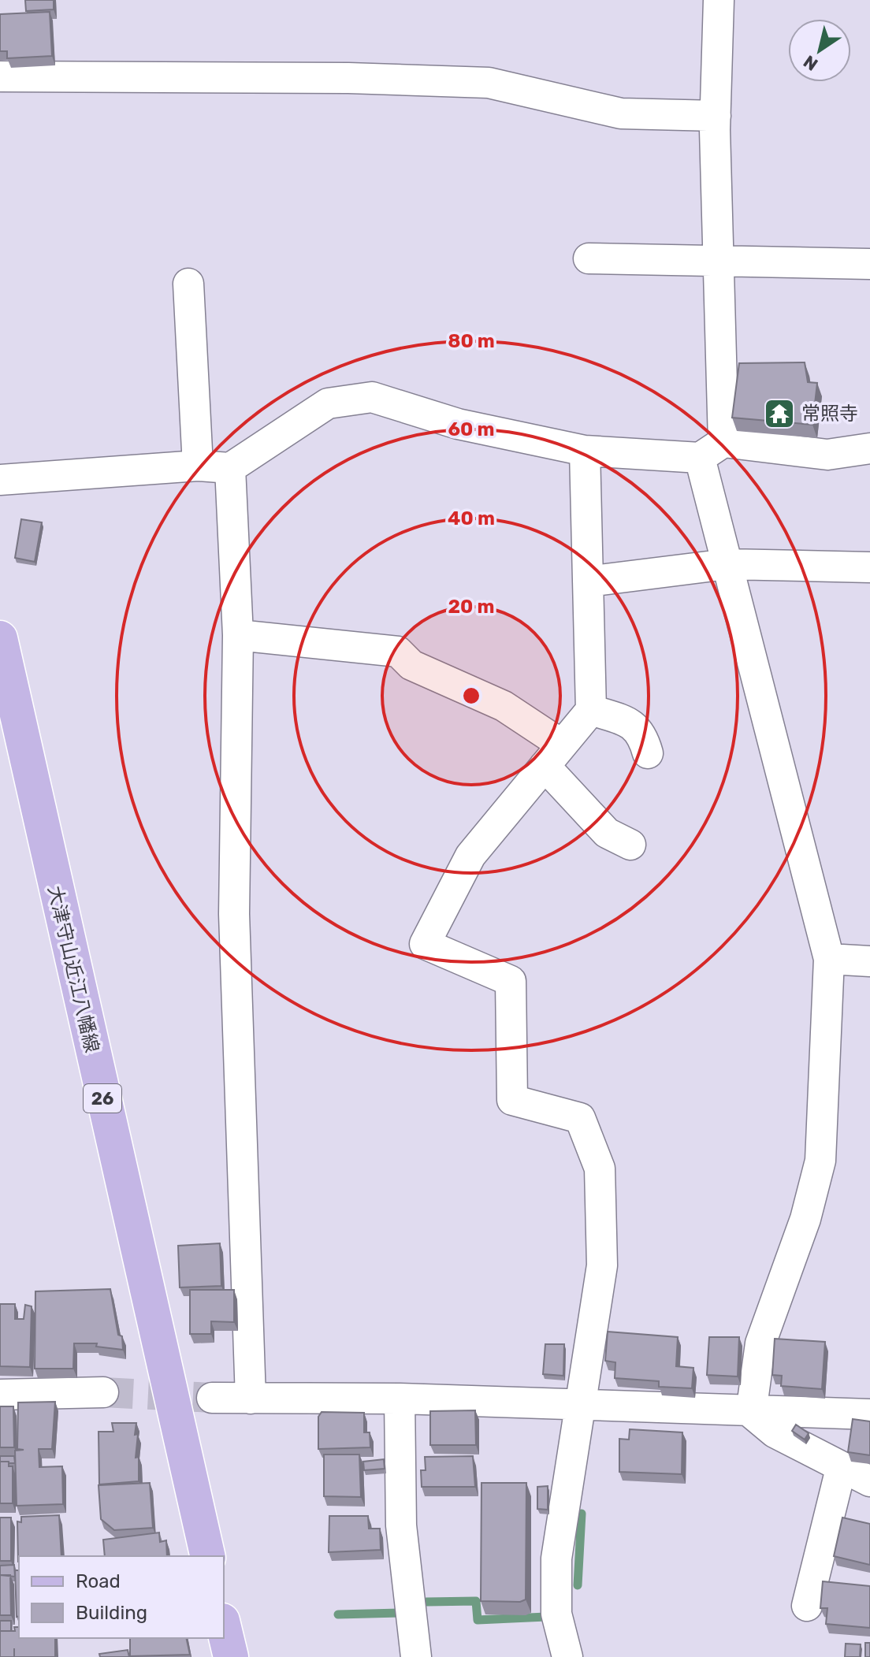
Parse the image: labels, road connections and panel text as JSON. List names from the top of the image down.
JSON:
{
  "streets": {
    "main road": ["大津守山近江八幡線", "26"]
  },
  "places": {
    "temple": ["常照寺"]
  },
  "legend": ["Road", "Building"],
  "north": "bottom left",
  "rings": [
    "80 m",
    "60 m",
    "40 m",
    "20 m"
  ]
}
